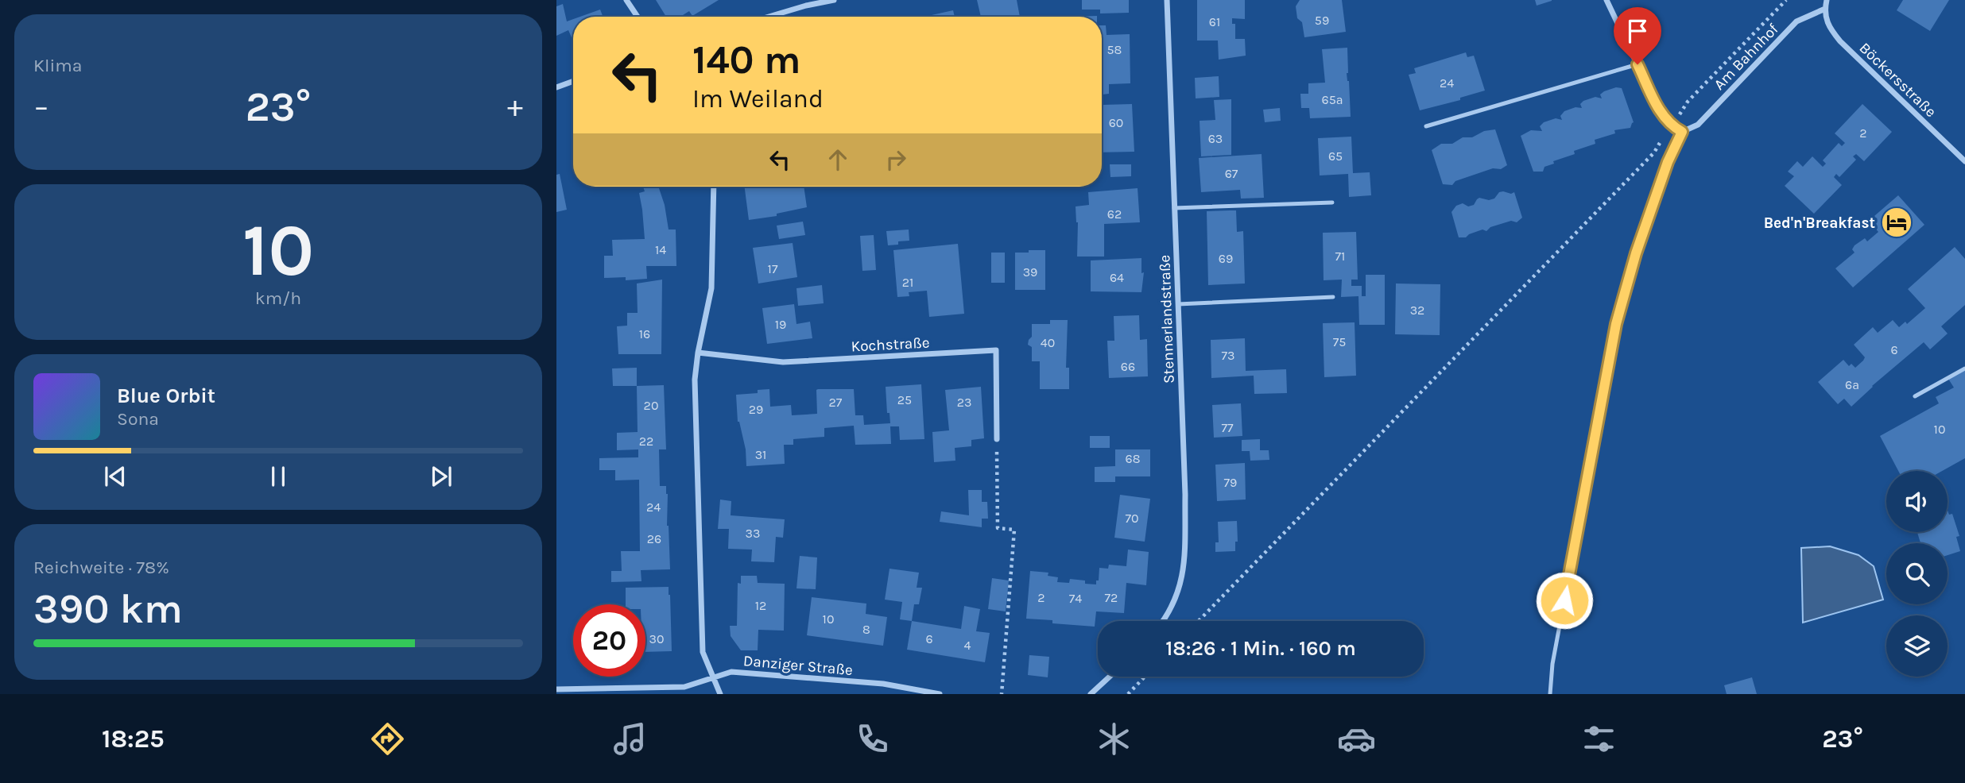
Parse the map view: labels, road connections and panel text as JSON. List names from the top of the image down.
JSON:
{
  "streets": {
    "street": [
      "Am Bahnhof",
      "Böckersstraße",
      "Stennerlandstraße",
      "Kochstraße",
      "Danziger Straße"
    ]
  },
  "crossings": [
    ["Am Bahnhof", "Böckersstraße"]
  ],
  "places": {
    "hotel": ["Bed'n'Breakfast"]
  },
  "house_numbers": [
    "59",
    "61",
    "58",
    "24",
    "65a",
    "60",
    "2",
    "63",
    "65",
    "67",
    "62",
    "14",
    "71",
    "69",
    "17",
    "39",
    "64",
    "21",
    "32",
    "19",
    "16",
    "75",
    "40",
    "6",
    "73",
    "66",
    "6a",
    "25",
    "27",
    "23",
    "20",
    "29",
    "77",
    "10",
    "22",
    "31",
    "68",
    "79",
    "24",
    "70",
    "33",
    "26",
    "2",
    "72",
    "74",
    "12",
    "10",
    "8",
    "30",
    "6",
    "4"
  ],
  "page": {
    "tile": [
      "Klima",
      ["10", "km/h"],
      ["Reichweite · 78%", "390 km"]
    ],
    "turn": ["140 m", "Im Weiland"],
    "heat": ["−", "23°", "+"],
    "song": ["Blue Orbit", "Sona"],
    "limit": "20",
    "trip": "18:26 · 1 Min. · 160 m",
    "tabs": ["18:25", "23°"]
  }
}
